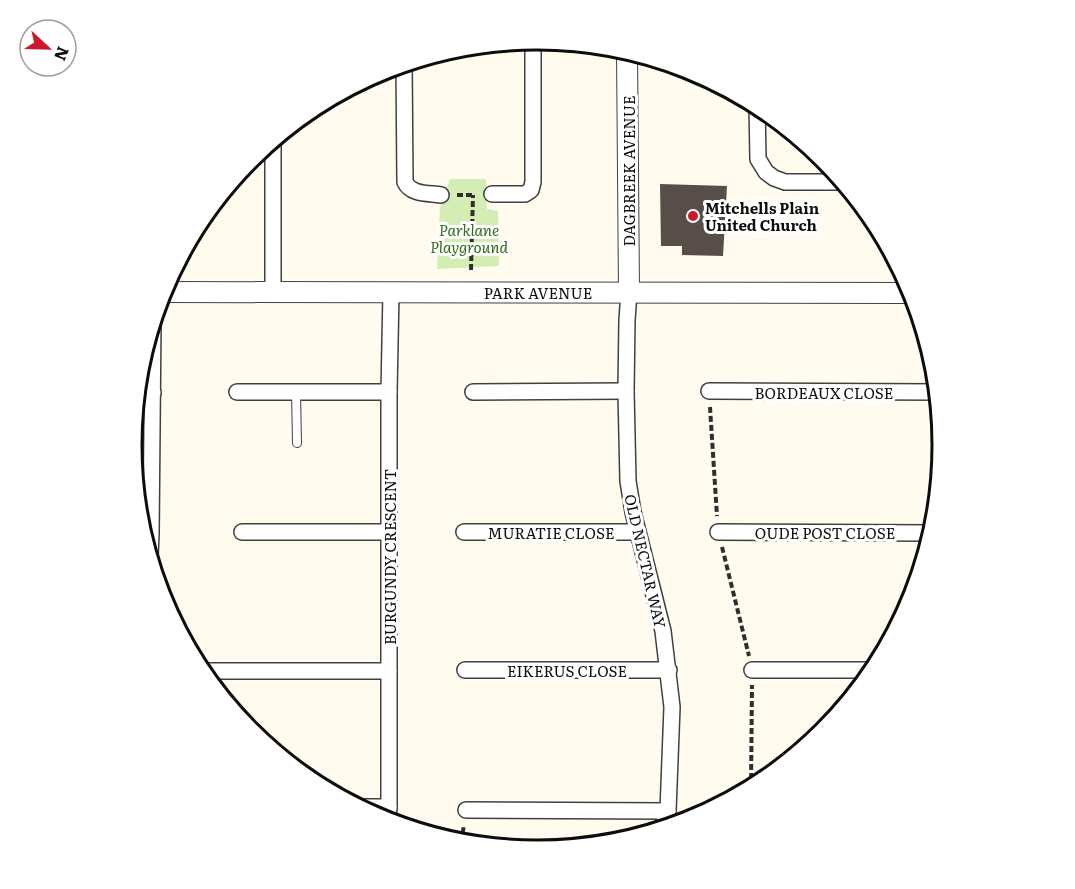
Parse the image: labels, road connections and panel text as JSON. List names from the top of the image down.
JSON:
{
  "streets": {
    "street": [
      "DAGBREEK AVENUE",
      "PARK AVENUE",
      "BORDEAUX CLOSE",
      "MURATIE CLOSE",
      "OUDE POST CLOSE",
      "BURGUNDY CRESCENT",
      "OLD NECTAR WAY",
      "EIKERUS CLOSE"
    ]
  },
  "crossings": [
    ["DAGBREEK AVENUE", "PARK AVENUE"],
    ["DAGBREEK AVENUE", "OLD NECTAR WAY"],
    ["PARK AVENUE", "BURGUNDY CRESCENT"],
    ["PARK AVENUE", "OLD NECTAR WAY"],
    ["MURATIE CLOSE", "OLD NECTAR WAY"],
    ["OLD NECTAR WAY", "EIKERUS CLOSE"]
  ],
  "parks": ["Parklane Playground"],
  "places": ["Mitchells Plain United Church"],
  "north": "right"
}
